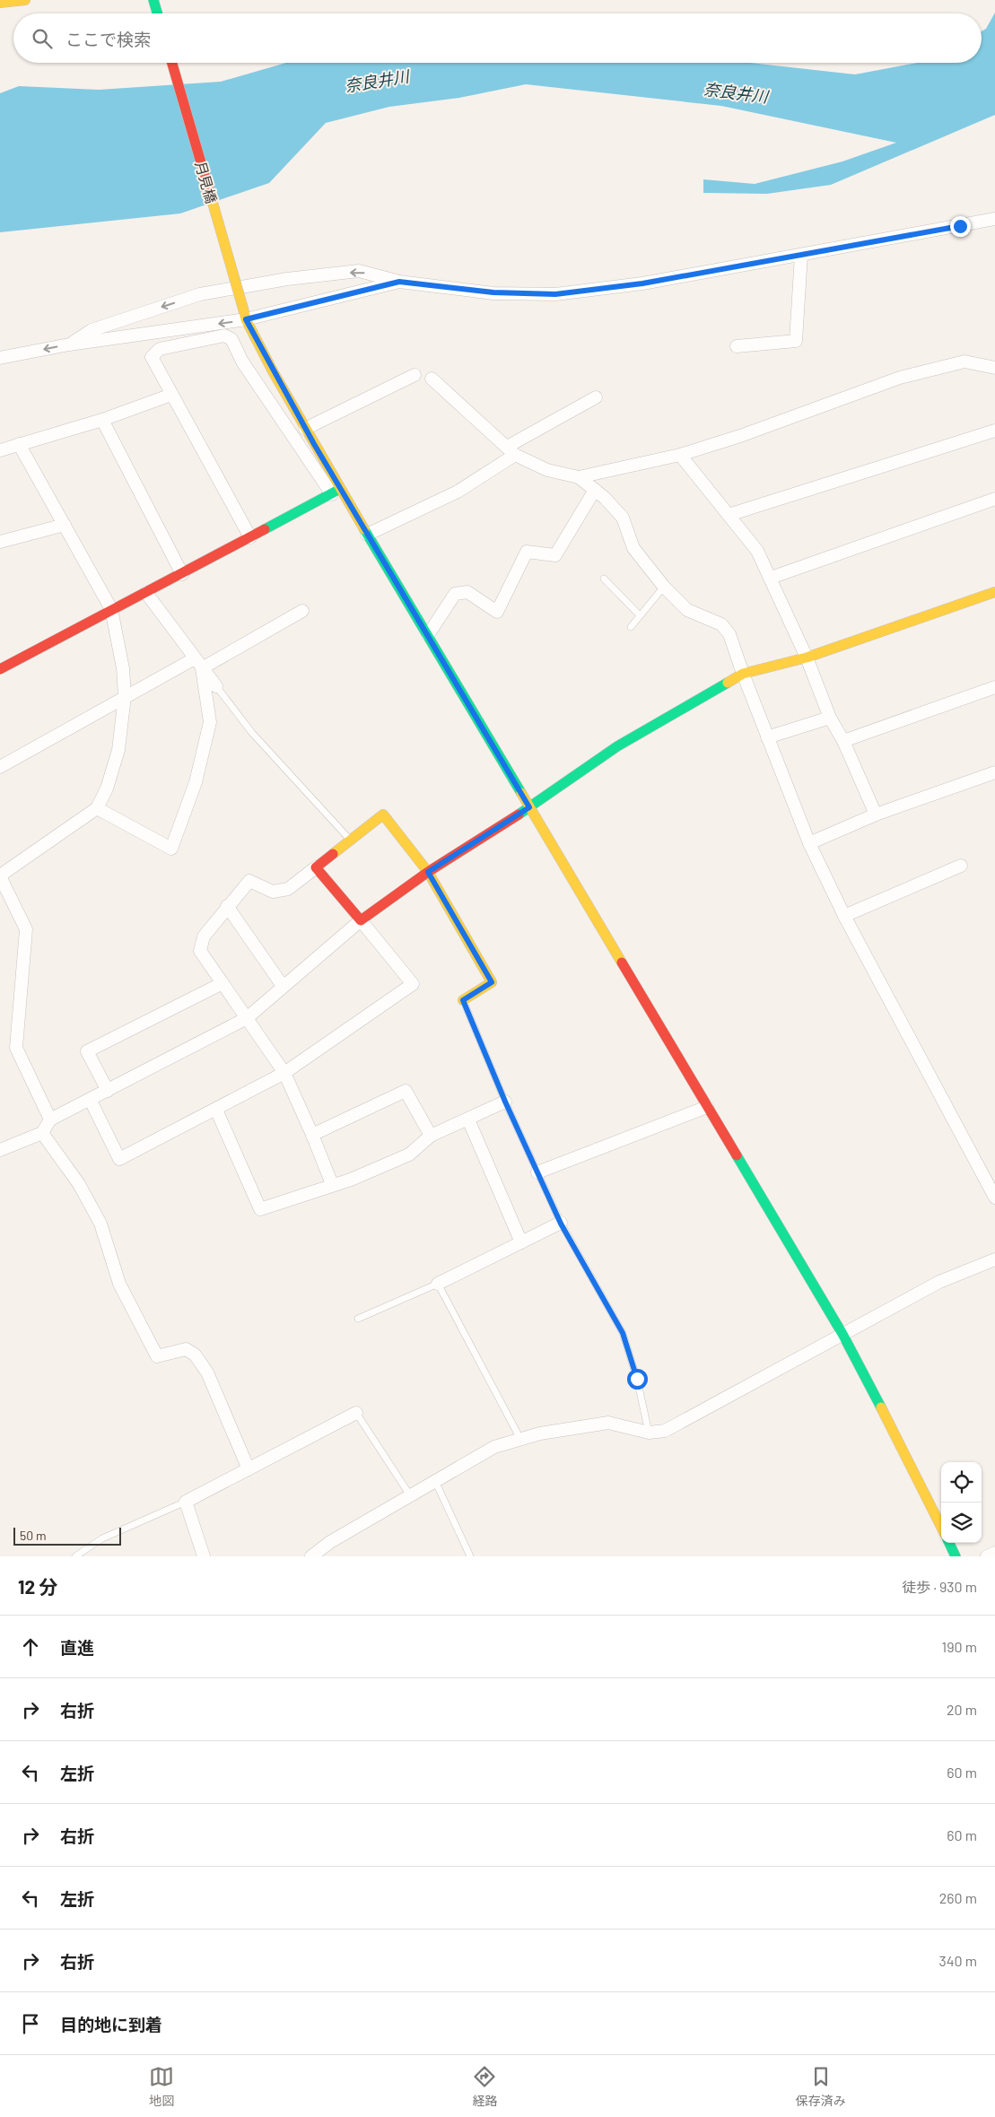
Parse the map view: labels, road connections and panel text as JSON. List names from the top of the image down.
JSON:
{
  "streets": {
    "street": ["月見橋"]
  },
  "water": ["奈良井川"],
  "scale_bar": "50 m",
  "page": {
    "search": "ここで検索",
    "scale": "50 m",
    "heading": ["12 分", "徒歩 · 930 m"],
    "list": [
      ["直進", "190 m"],
      ["右折", "20 m"],
      ["左折", "60 m"],
      ["右折", "60 m"],
      ["左折", "260 m"],
      ["右折", "340 m"],
      "目的地に到着"
    ],
    "nav": ["地図", "経路", "保存済み"]
  }
}
